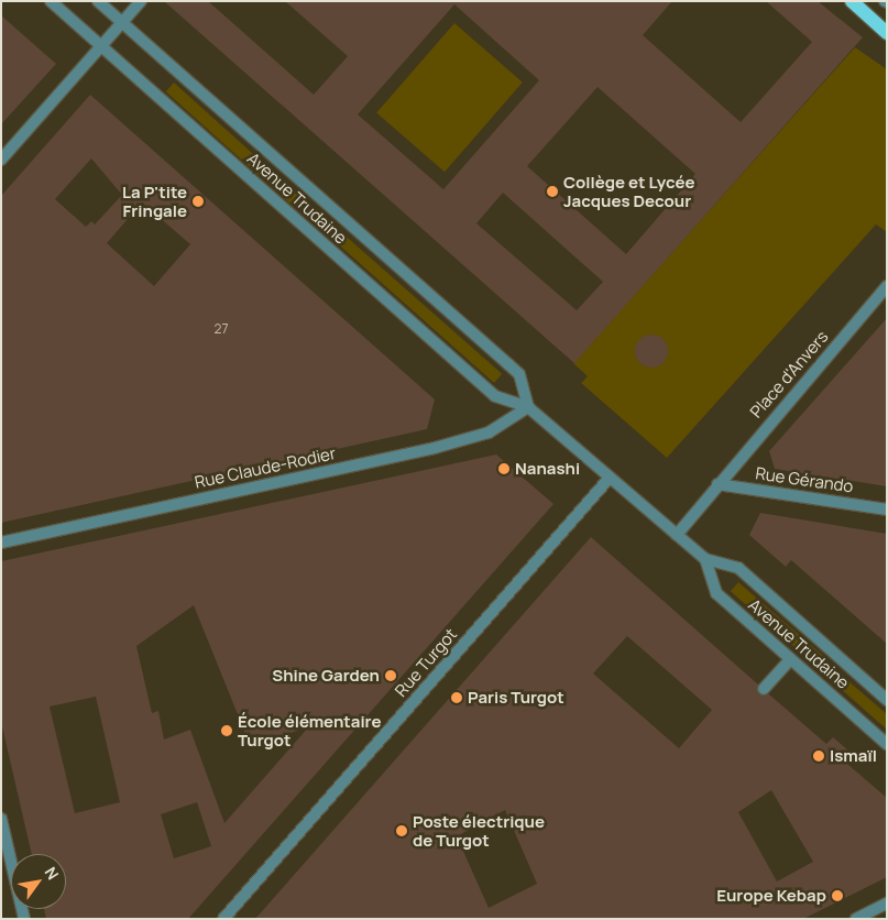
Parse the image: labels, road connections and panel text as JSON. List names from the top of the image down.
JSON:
{
  "streets": {
    "street": [
      "Avenue Trudaine",
      "Place d'Anvers",
      "Rue Claude-Rodier",
      "Rue Gérando",
      "Rue Turgot"
    ]
  },
  "crossings": [
    ["Avenue Trudaine", "Place d'Anvers"],
    ["Avenue Trudaine", "Rue Claude-Rodier"],
    ["Avenue Trudaine", "Rue Turgot"],
    ["Place d'Anvers", "Rue Gérando"]
  ],
  "places": [
    "Collège et Lycée Jacques Decour",
    "La P'tite Fringale",
    "Nanashi",
    "Shine Garden",
    "Paris Turgot",
    "École élémentaire Turgot",
    "Ismaïl",
    "Poste électrique de Turgot",
    "Europe Kebap"
  ],
  "house_numbers": ["27"],
  "north": "top right"
}
